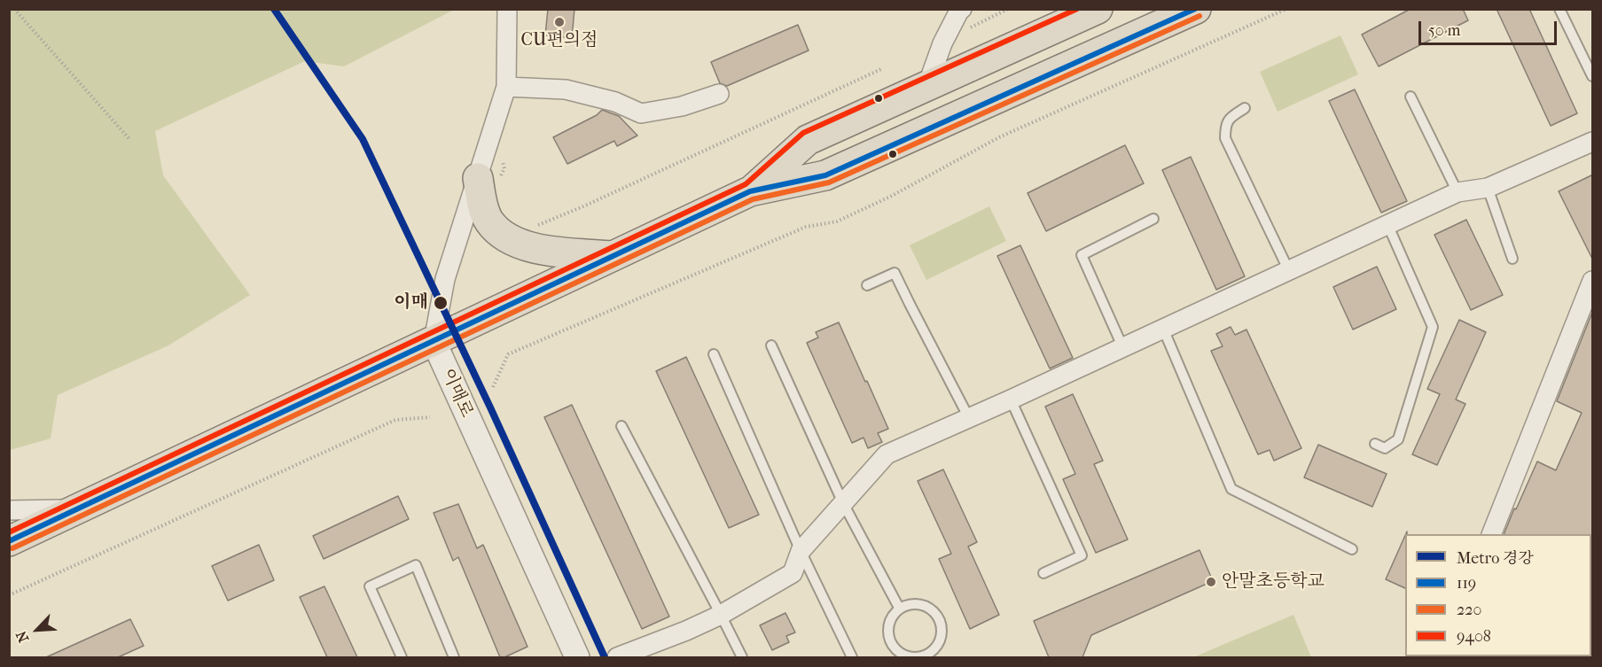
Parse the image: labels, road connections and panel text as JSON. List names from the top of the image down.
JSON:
{
  "streets": {
    "street": ["이매로"]
  },
  "places": ["CU편의점", "이매", "안말초등학교"],
  "lines": [
    "metro line 경강",
    "transit line 119",
    "transit line 9408",
    "transit line 220"
  ],
  "legend": [
    "Metro 경강",
    "119",
    "220",
    "9408"
  ],
  "scale_bar": "50 m",
  "north": "bottom left"
}
